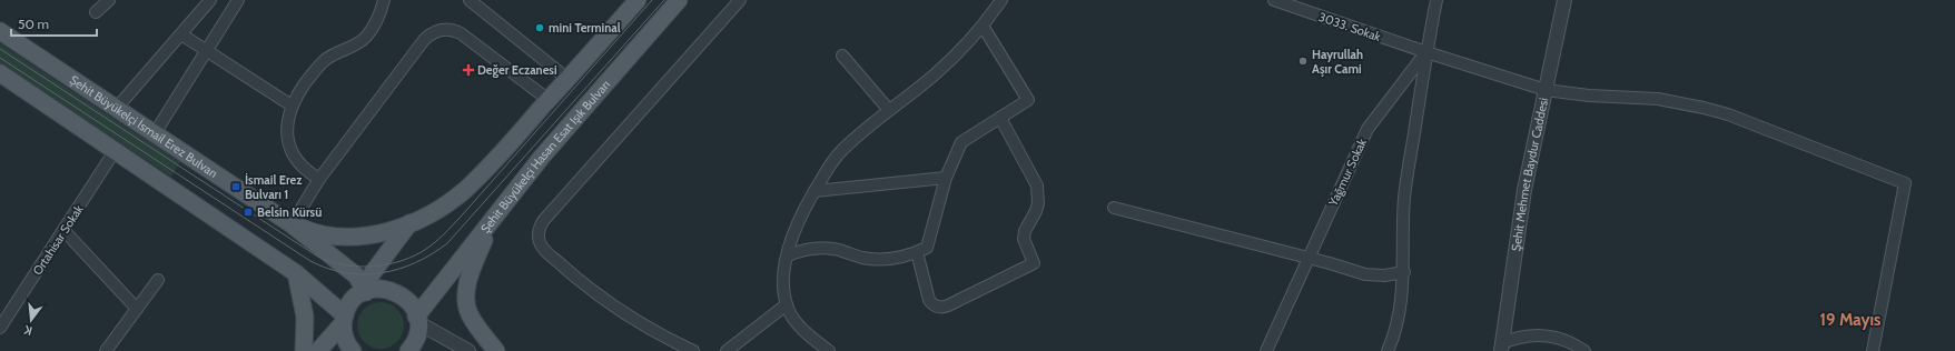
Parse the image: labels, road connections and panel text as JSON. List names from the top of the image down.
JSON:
{
  "streets": {
    "main road": ["Şehit Büyükelçi İsmail Erez Bulvarı", "Şehit Büyükelçi Hasan Esat Işık Bulvarı"],
    "street": [
      "3033. Sokak",
      "Yağmur Sokak",
      "Şehit Mehmet Baydur Caddesi",
      "Ortahisar Sokak"
    ]
  },
  "crossings": [
    ["3033. Sokak", "Yağmur Sokak"],
    ["3033. Sokak", "Şehit Mehmet Baydur Caddesi"]
  ],
  "districts": ["19 Mayıs"],
  "places": {
    "other": ["mini Terminal", "Hayrullah Aşır Cami"],
    "health": ["Değer Eczanesi"],
    "transit": ["İsmail Erez Bulvarı 1", "Belsin Kürsü"]
  },
  "scale_bar": "50 m",
  "north": "bottom"
}
